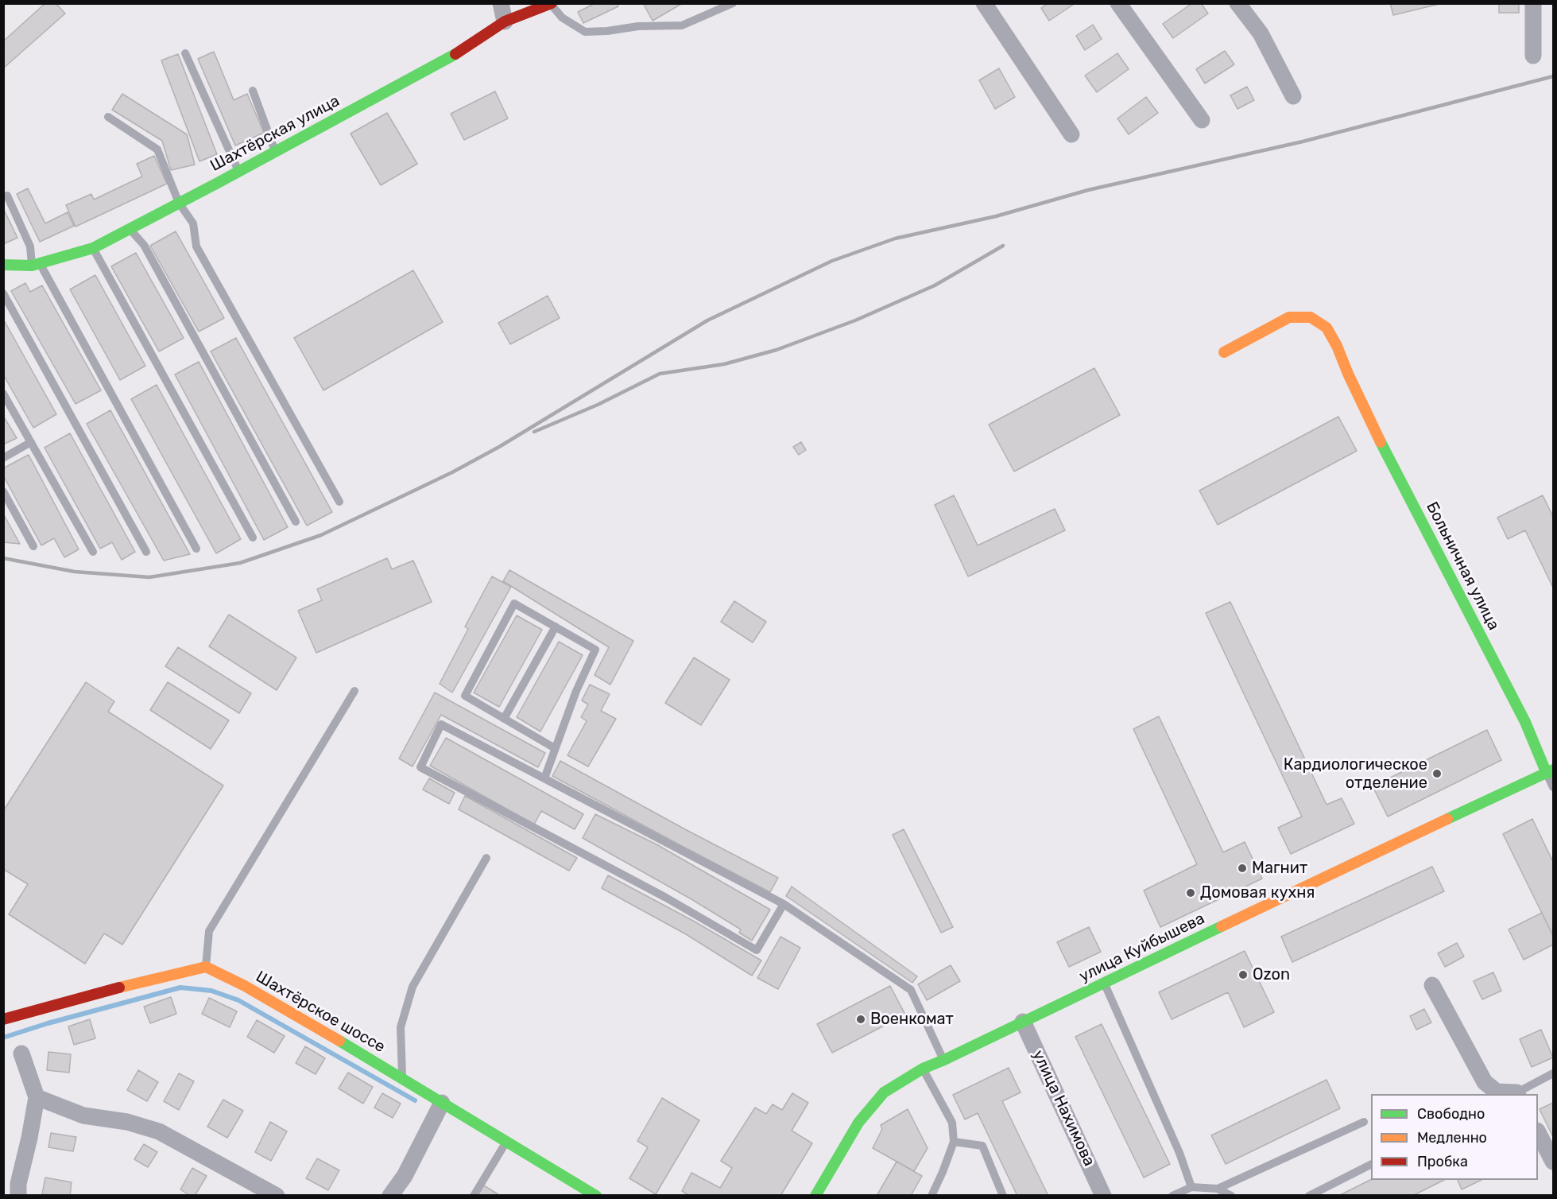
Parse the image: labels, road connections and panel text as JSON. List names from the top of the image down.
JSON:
{
  "streets": {
    "street": [
      "Шахтёрская улица",
      "Больничная улица",
      "улица Куйбышева",
      "Шахтёрское шоссе",
      "улица Нахимова"
    ]
  },
  "crossings": [
    ["Больничная улица", "улица Куйбышева"],
    ["улица Куйбышева", "улица Нахимова"]
  ],
  "places": [
    "Кардиологическое отделение",
    "Магнит",
    "Домовая кухня",
    "Ozon",
    "Военкомат"
  ],
  "legend": ["Свободно", "Медленно", "Пробка"]
}
